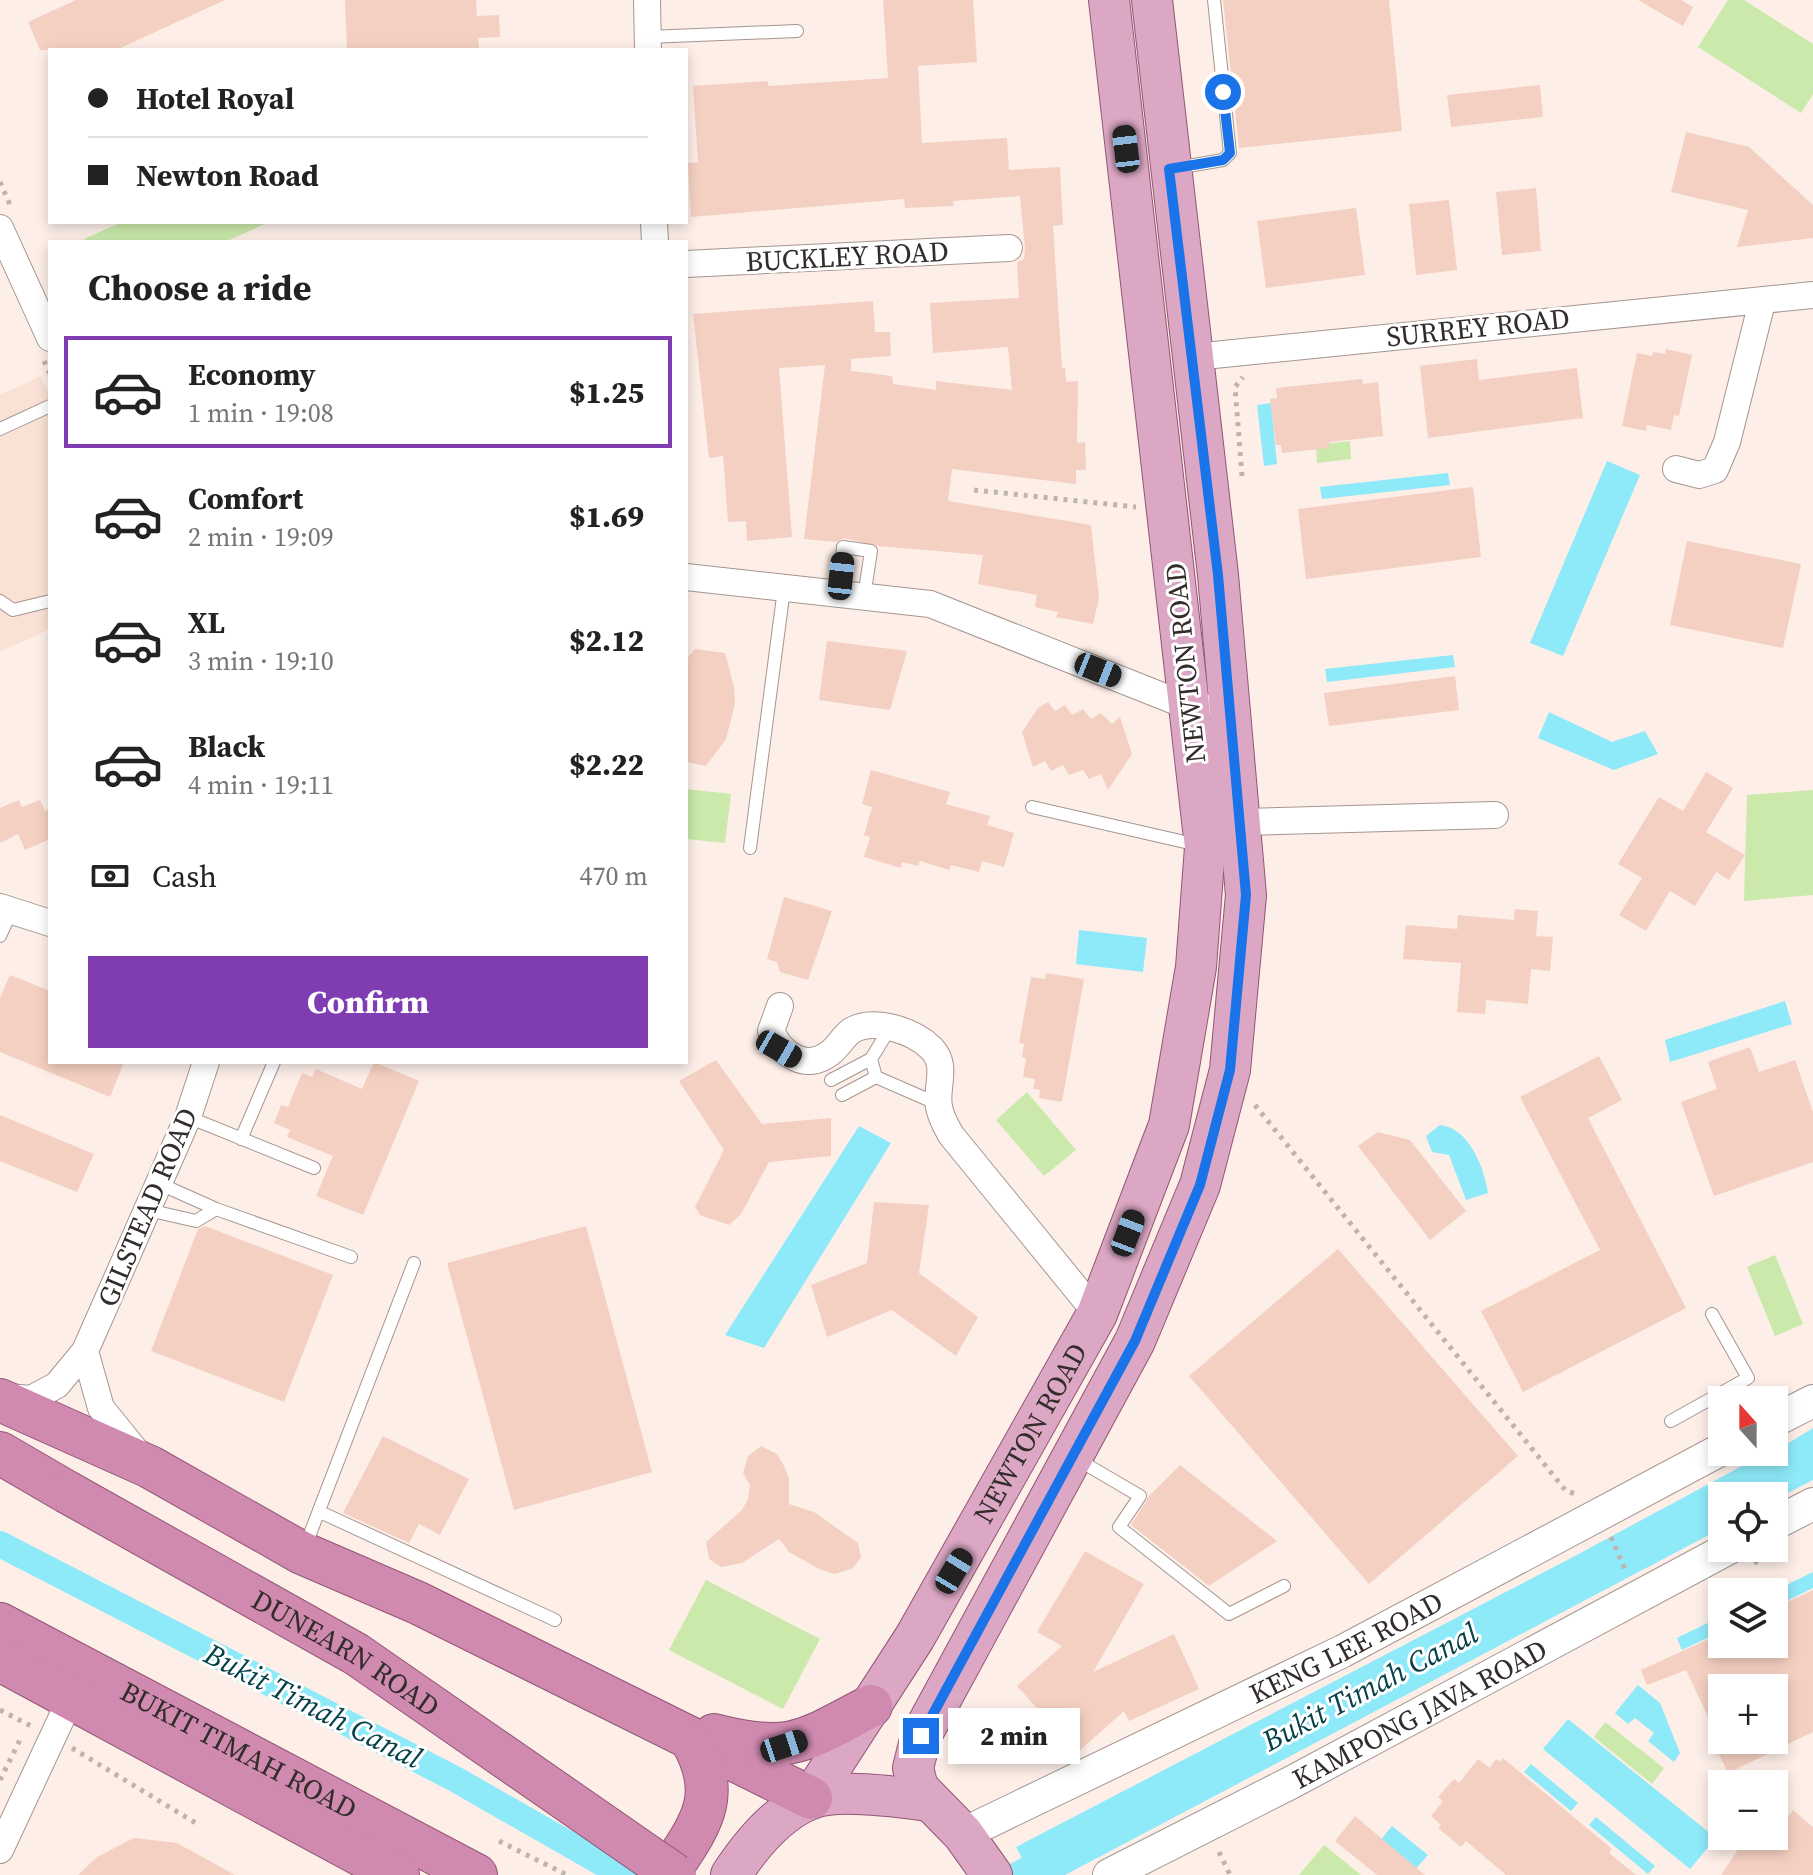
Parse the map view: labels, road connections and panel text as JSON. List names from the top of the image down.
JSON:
{
  "streets": {
    "highway": ["DUNEARN ROAD", "BUKIT TIMAH ROAD"],
    "main road": ["NEWTON ROAD"],
    "street": [
      "BUCKLEY ROAD",
      "SURREY ROAD",
      "GILSTEAD ROAD",
      "KENG LEE ROAD",
      "KAMPONG JAVA ROAD"
    ]
  },
  "crossings": [
    ["SURREY ROAD", "NEWTON ROAD"]
  ],
  "water": ["Bukit Timah Canal"],
  "north": "top",
  "page": {
    "banner": ["Hotel Royal", "Newton Road"],
    "heading": "Choose a ride",
    "list": [
      {
        "name": "Economy",
        "note": "1 min · 19:08",
        "value": "$1.25"
      },
      {
        "name": "Comfort",
        "note": "2 min · 19:09",
        "value": "$1.69"
      },
      {
        "name": "XL",
        "note": "3 min · 19:10",
        "value": "$2.12"
      },
      {
        "name": "Black",
        "note": "4 min · 19:11",
        "value": "$2.22"
      }
    ],
    "pay": ["Cash", "470 m"],
    "buttons": "Confirm",
    "map_buttons": ["+", "−"],
    "bubble": "2 min"
  }
}
